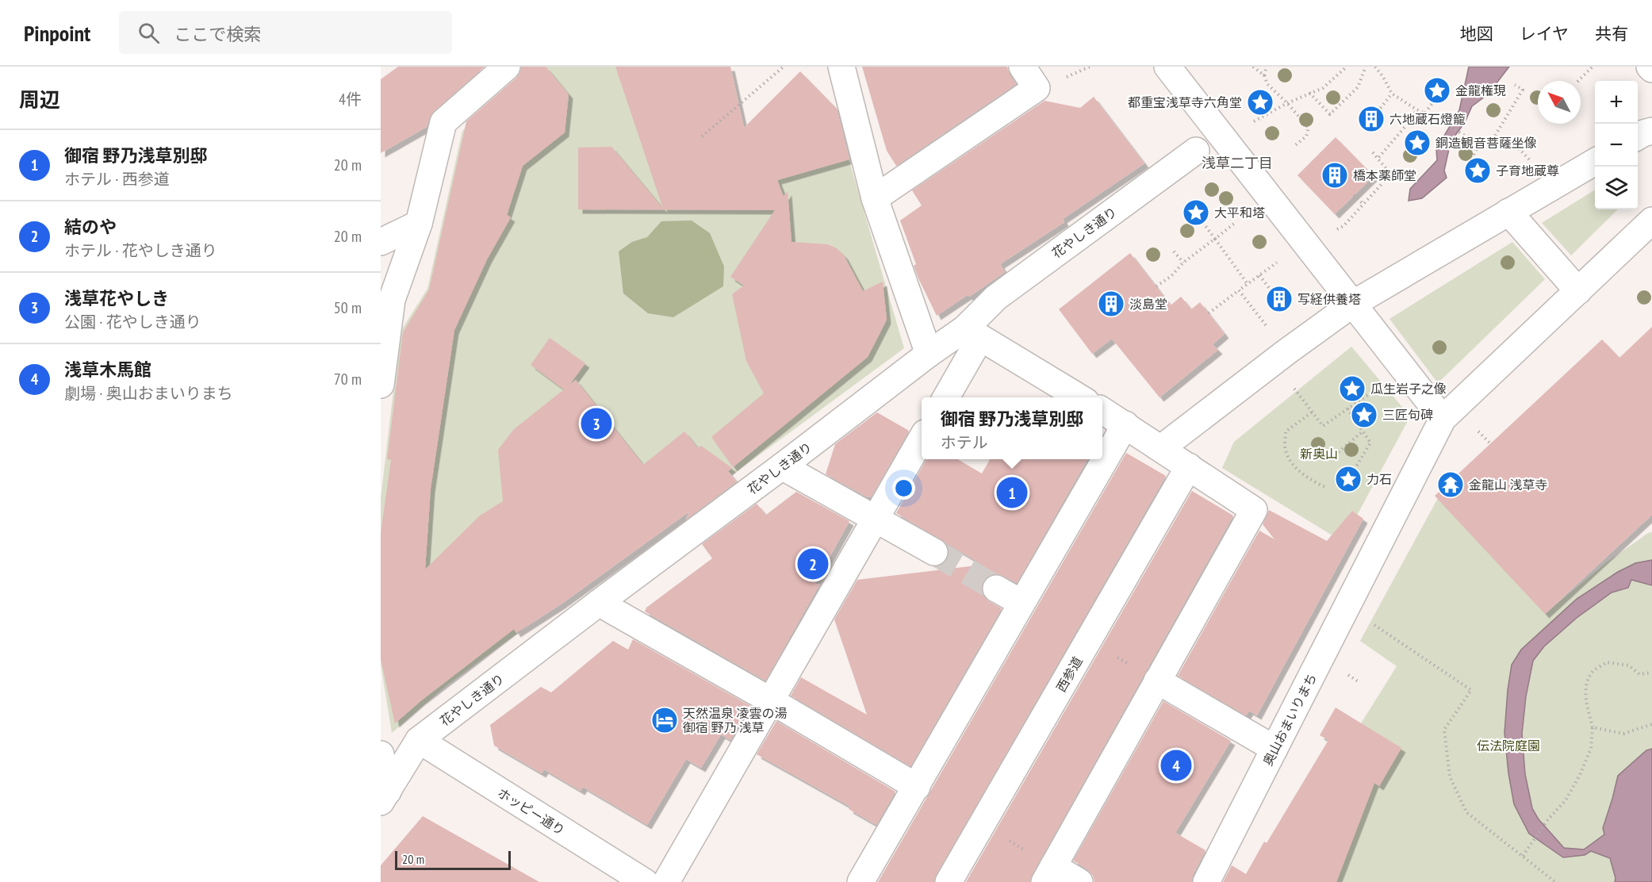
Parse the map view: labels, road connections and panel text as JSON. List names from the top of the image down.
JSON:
{
  "streets": {
    "street": [
      "花やしき通り",
      "西参道",
      "奥山おまいりまち",
      "ホッピー通り"
    ]
  },
  "crossings": [
    ["花やしき通り", "ホッピー通り"]
  ],
  "districts": ["浅草二丁目"],
  "parks": ["新奥山", "伝法院庭園"],
  "places": {
    "place": [
      "金龍権現",
      "都重宝浅草寺六角堂",
      "銅造観音菩薩坐像",
      "子育地蔵尊",
      "大平和塔",
      "瓜生岩子之像",
      "三匠句碑",
      "力石"
    ],
    "building": [
      "六地蔵石燈籠",
      "橋本薬師堂",
      "写経供養塔",
      "淡島堂"
    ],
    "temple": ["金龍山 浅草寺"],
    "hotel": ["天然温泉 凌雲の湯 御宿 野乃 浅草"]
  },
  "scale_bar": "20 m",
  "north": "top left",
  "page": {
    "header": "Pinpoint",
    "search": "ここで検索",
    "nav": ["地図", "レイヤ", "共有"],
    "heading": ["周辺", "4件"],
    "map_buttons": ["+", "−"],
    "list": [
      {
        "mark": "1",
        "name": "御宿 野乃浅草別邸",
        "note": "ホテル · 西参道",
        "value": "20 m"
      },
      {
        "mark": "2",
        "name": "結のや",
        "note": "ホテル · 花やしき通り",
        "value": "20 m"
      },
      {
        "mark": "3",
        "name": "浅草花やしき",
        "note": "公園 · 花やしき通り",
        "value": "50 m"
      },
      {
        "mark": "4",
        "name": "浅草木馬館",
        "note": "劇場 · 奥山おまいりまち",
        "value": "70 m"
      }
    ],
    "popup": ["御宿 野乃浅草別邸", "ホテル"],
    "pins": [
      "3",
      "1",
      "2",
      "4"
    ],
    "scale": "20 m"
  }
}
